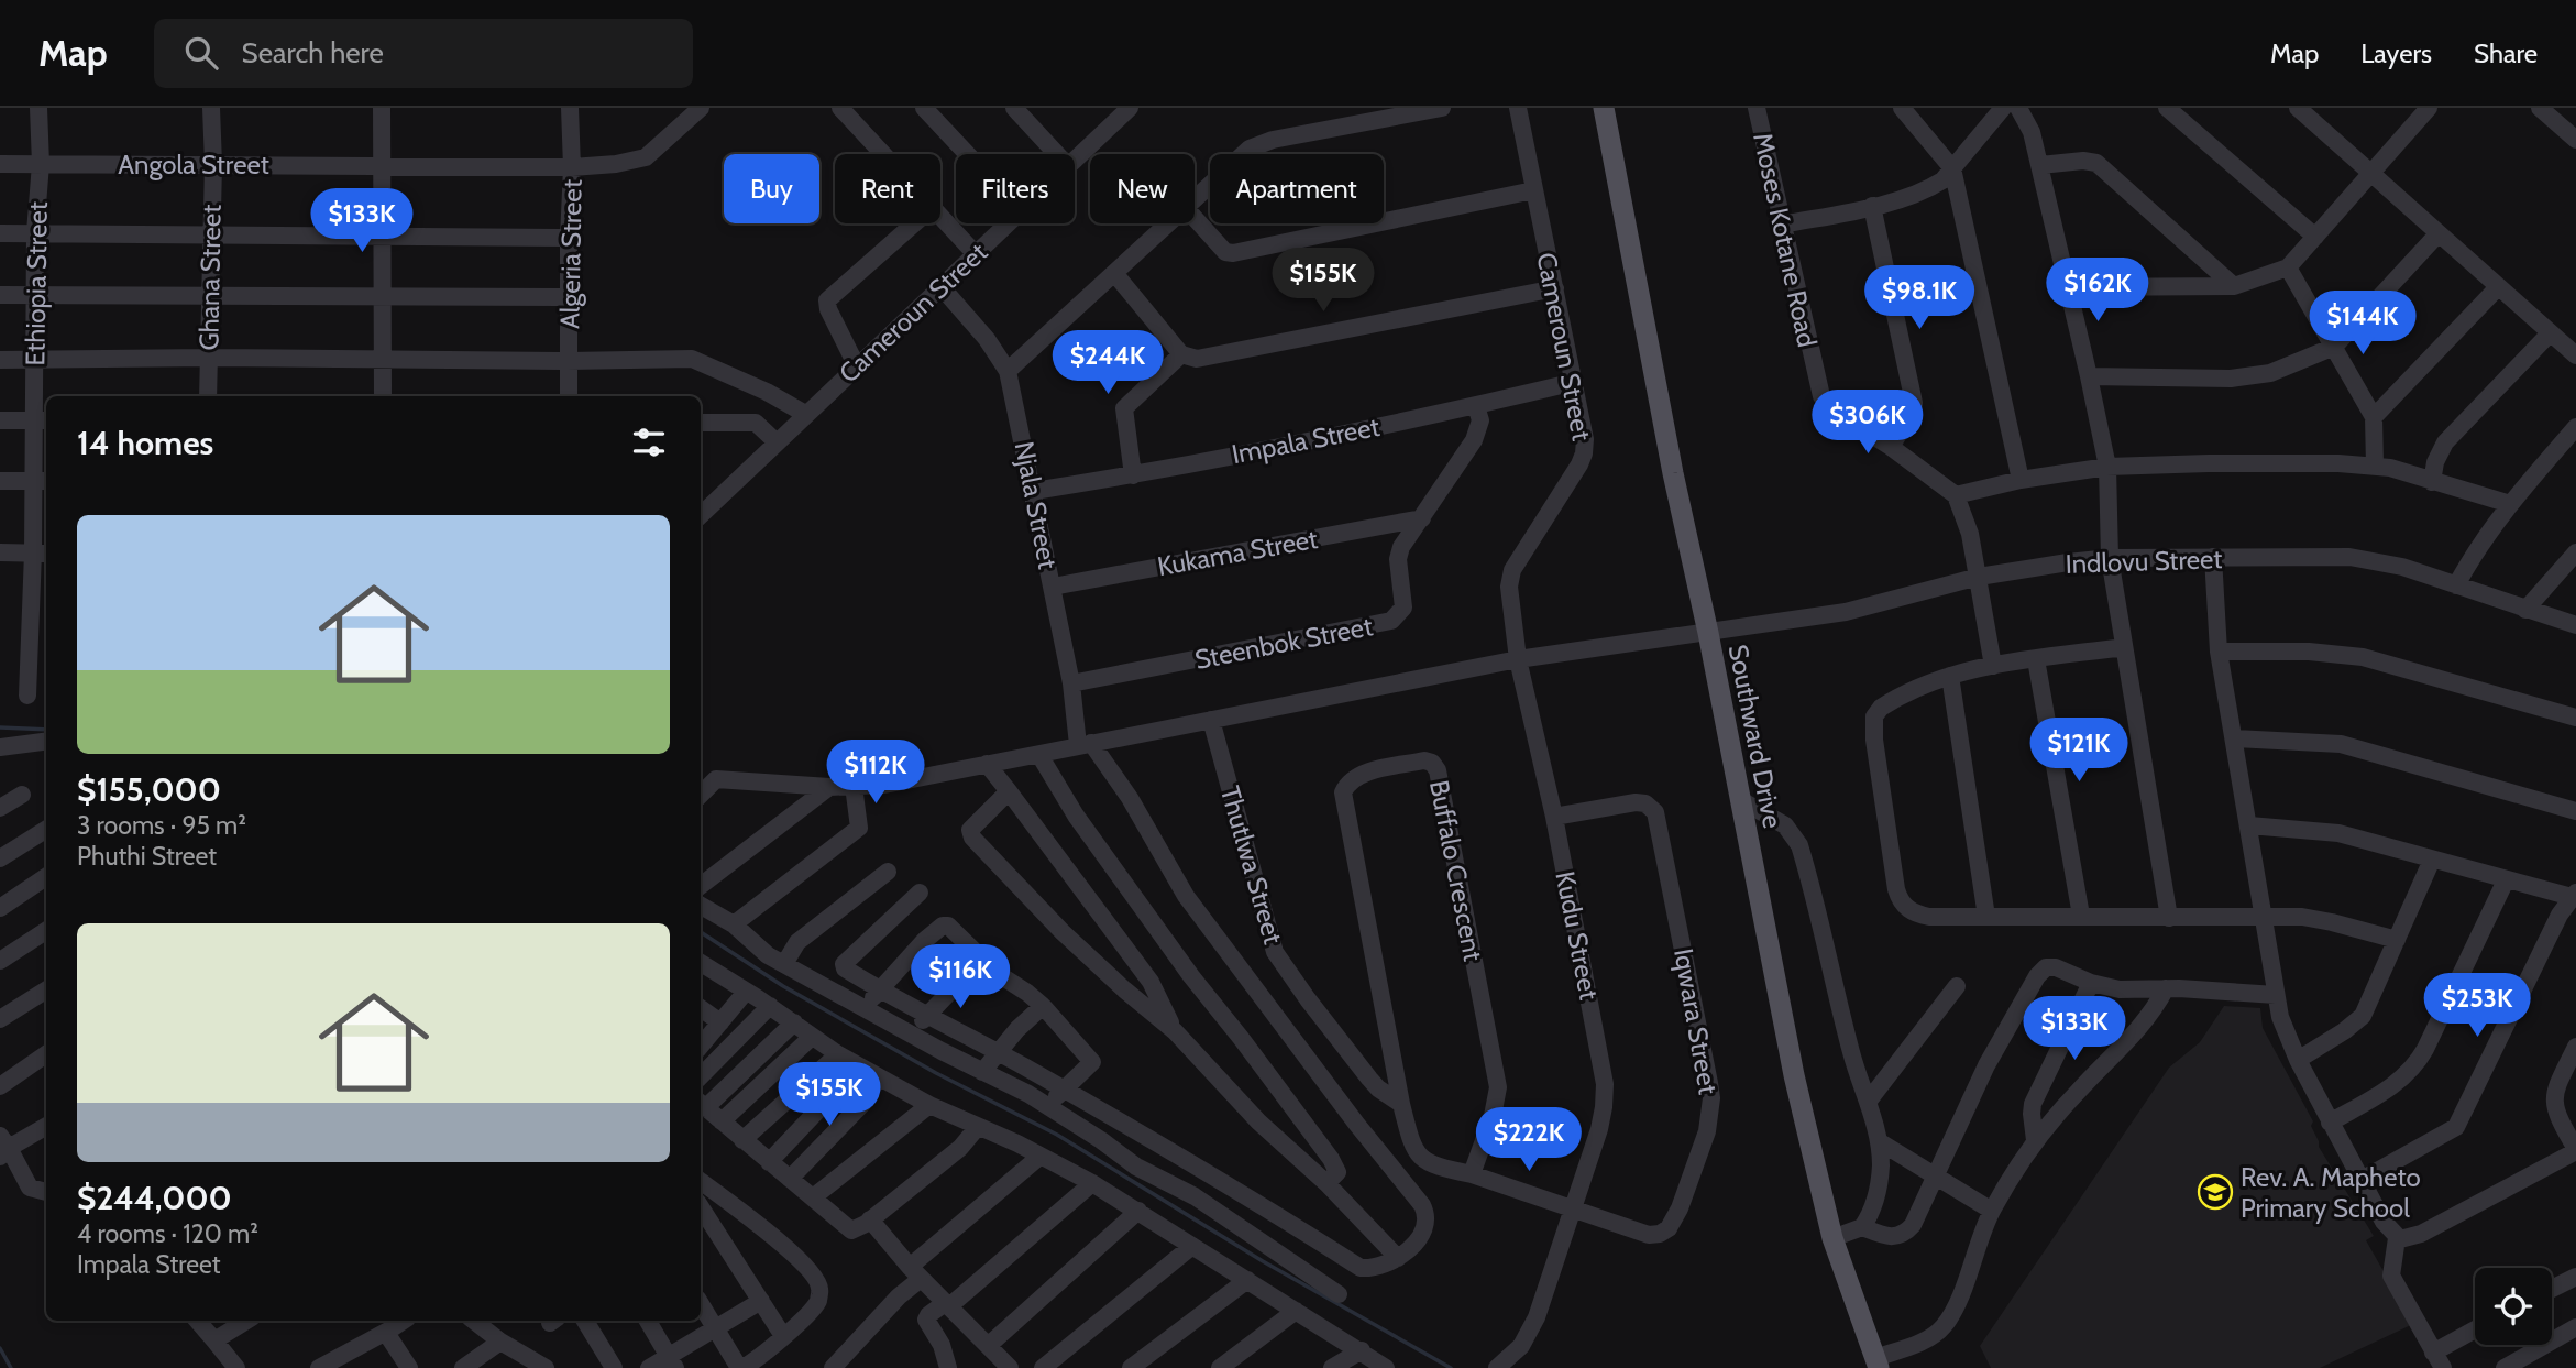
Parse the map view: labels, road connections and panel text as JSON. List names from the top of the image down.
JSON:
{
  "streets": {
    "main road": ["Southward Drive"],
    "street": [
      "Angola Street",
      "Moses Kotane Road",
      "Algeria Street",
      "Ghana Street",
      "Ethiopia Street",
      "Cameroun Street",
      "Impala Street",
      "Njala Street",
      "Kukama Street",
      "Indlovu Street",
      "Steenbok Street",
      "Thutlwa Street",
      "Buffalo Crescent",
      "Kudu Street",
      "Iqwara Street"
    ]
  },
  "crossings": [
    ["Angola Street", "Algeria Street"],
    ["Angola Street", "Ghana Street"],
    ["Angola Street", "Ethiopia Street"],
    ["Cameroun Street", "Impala Street"],
    ["Cameroun Street", "Njala Street"],
    ["Cameroun Street", "Indlovu Street"],
    ["Cameroun Street", "Kudu Street"],
    ["Impala Street", "Njala Street"],
    ["Impala Street", "Steenbok Street"],
    ["Njala Street", "Kukama Street"],
    ["Njala Street", "Indlovu Street"],
    ["Njala Street", "Steenbok Street"],
    ["Kukama Street", "Steenbok Street"],
    ["Indlovu Street", "Southward Drive"],
    ["Indlovu Street", "Thutlwa Street"],
    ["Indlovu Street", "Kudu Street"],
    ["Thutlwa Street", "Buffalo Crescent"],
    ["Kudu Street", "Iqwara Street"]
  ],
  "places": {
    "school or university": ["Rev. A. Mapheto Primary School"]
  },
  "page": {
    "header": "Map",
    "search": "Search here",
    "nav": ["Map", "Layers", "Share"],
    "chip": [
      "Buy",
      "Rent",
      "Filters",
      "New",
      "Apartment"
    ],
    "price": [
      "$133K",
      "$155K",
      "$162K",
      "$98.1K",
      "$144K",
      "$244K",
      "$306K",
      "$121K",
      "$112K",
      "$116K",
      "$253K",
      "$133K",
      "$155K",
      "$222K"
    ],
    "heading": "14 homes",
    "list": [
      {
        "name": "$155,000",
        "note": "3 rooms · 95 m² · Phuthi Street"
      },
      {
        "name": "$244,000",
        "note": "4 rooms · 120 m² · Impala Street"
      }
    ]
  }
}
